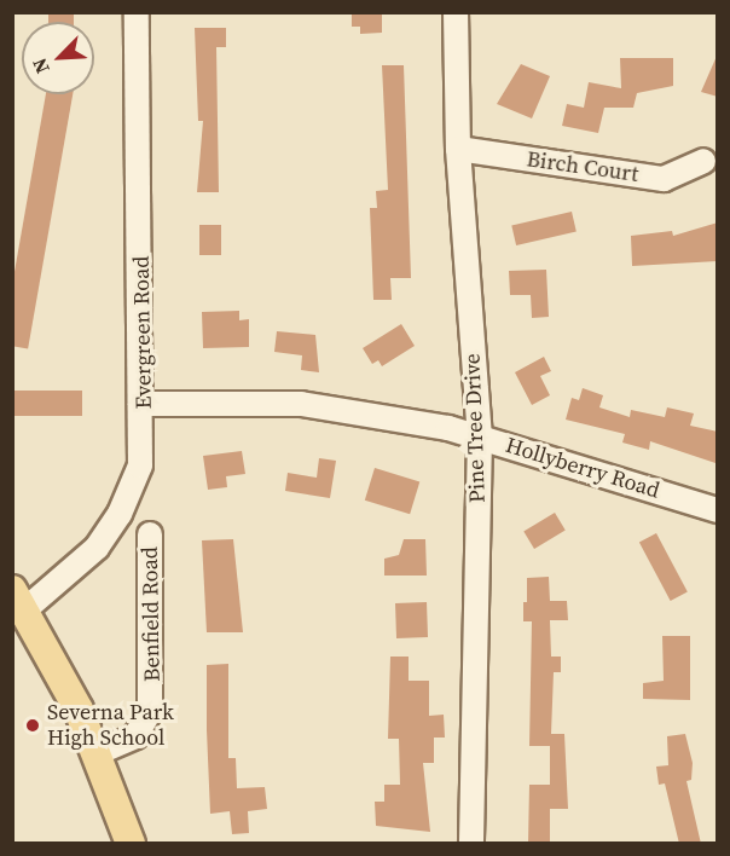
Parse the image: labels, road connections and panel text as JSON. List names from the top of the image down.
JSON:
{
  "streets": {
    "street": [
      "Birch Court",
      "Evergreen Road",
      "Pine Tree Drive",
      "Hollyberry Road",
      "Benfield Road"
    ]
  },
  "crossings": [
    ["Birch Court", "Pine Tree Drive"],
    ["Evergreen Road", "Hollyberry Road"],
    ["Pine Tree Drive", "Hollyberry Road"]
  ],
  "places": ["Severna Park High School"],
  "north": "bottom left"
}
